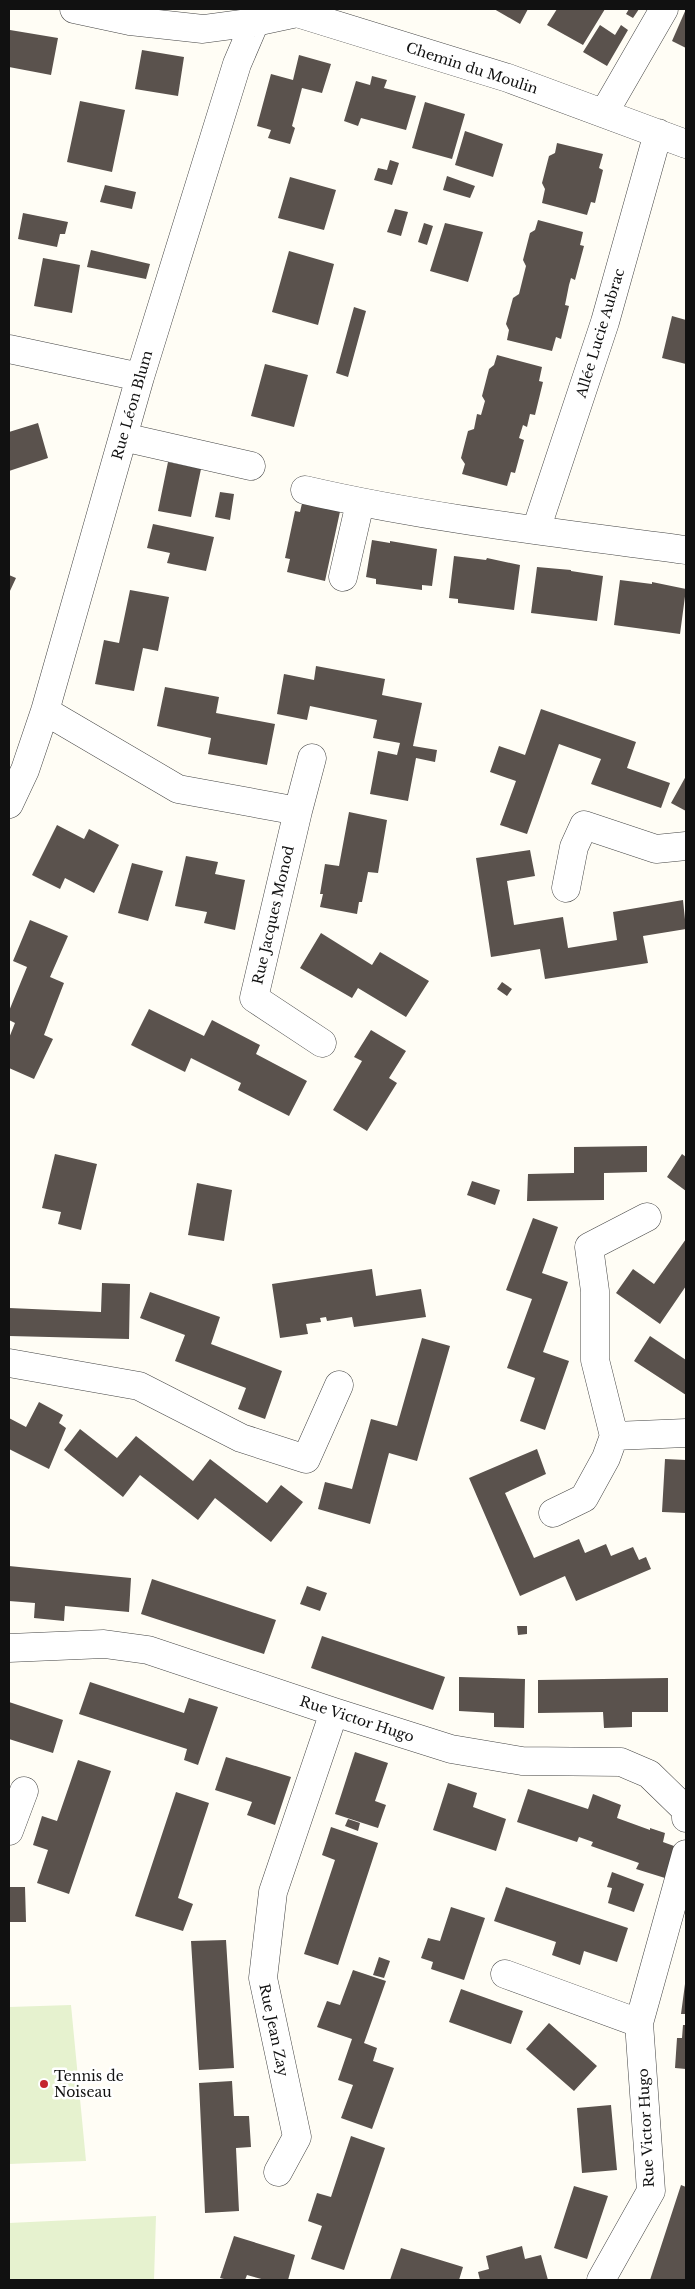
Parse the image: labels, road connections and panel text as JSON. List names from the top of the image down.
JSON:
{
  "streets": {
    "street": [
      "Chemin du Moulin",
      "Allée Lucie Aubrac",
      "Rue Léon Blum",
      "Rue Jacques Monod",
      "Rue Victor Hugo",
      "Rue Jean Zay"
    ]
  },
  "crossings": [
    ["Chemin du Moulin", "Allée Lucie Aubrac"],
    ["Chemin du Moulin", "Rue Léon Blum"],
    ["Rue Victor Hugo", "Rue Jean Zay"]
  ],
  "places": ["Tennis de Noiseau"]
}
